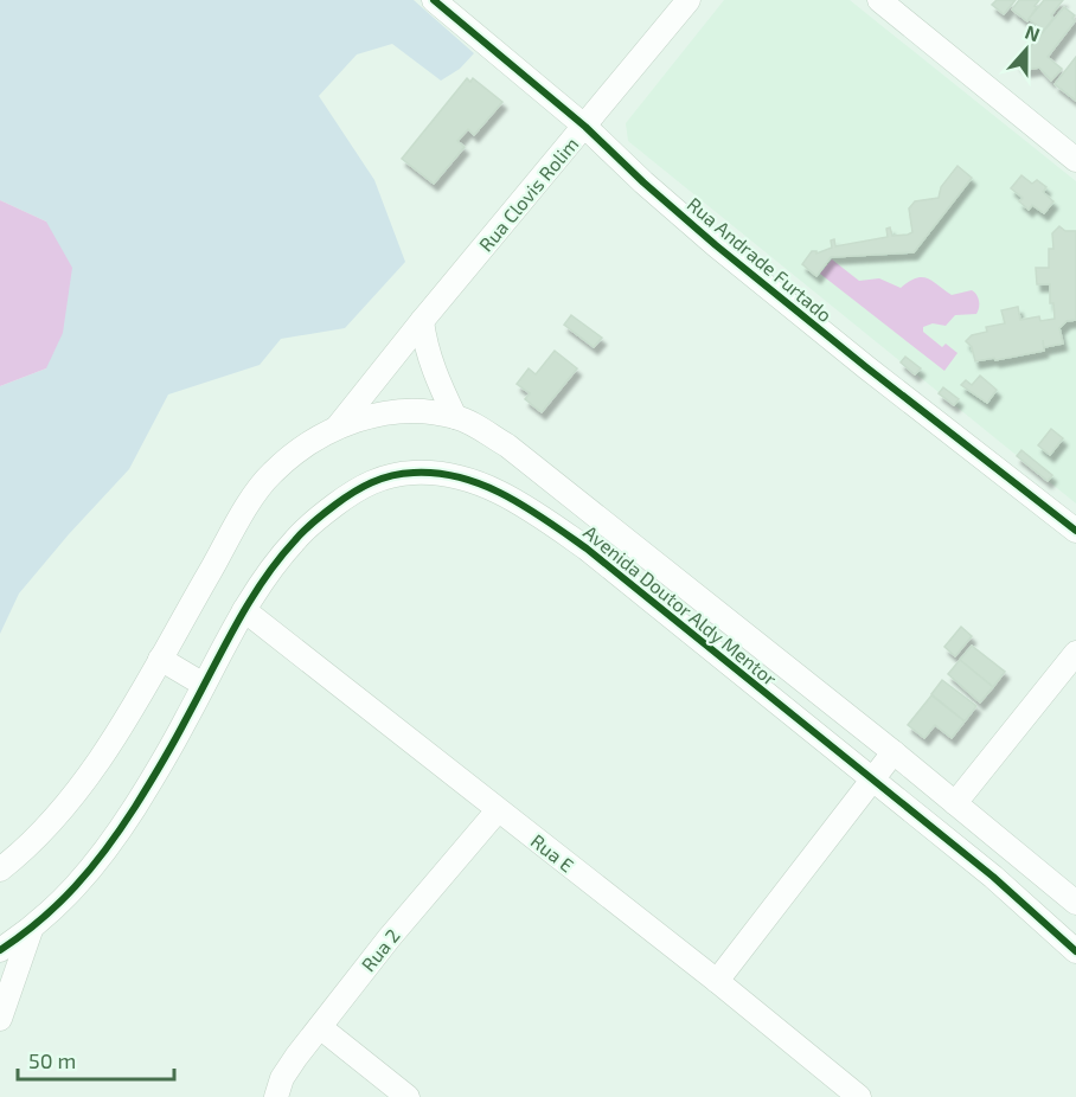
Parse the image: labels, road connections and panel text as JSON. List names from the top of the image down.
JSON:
{
  "streets": {
    "street": [
      "Rua Clovis Rolim",
      "Rua Andrade Furtado",
      "Avenida Doutor Aldy Mentor",
      "Rua E",
      "Rua 2"
    ]
  },
  "crossings": [
    ["Rua Clovis Rolim", "Rua Andrade Furtado"],
    ["Rua Clovis Rolim", "Avenida Doutor Aldy Mentor"],
    ["Avenida Doutor Aldy Mentor", "Rua E"],
    ["Rua E", "Rua 2"]
  ],
  "scale_bar": "50 m",
  "north": "top"
}
